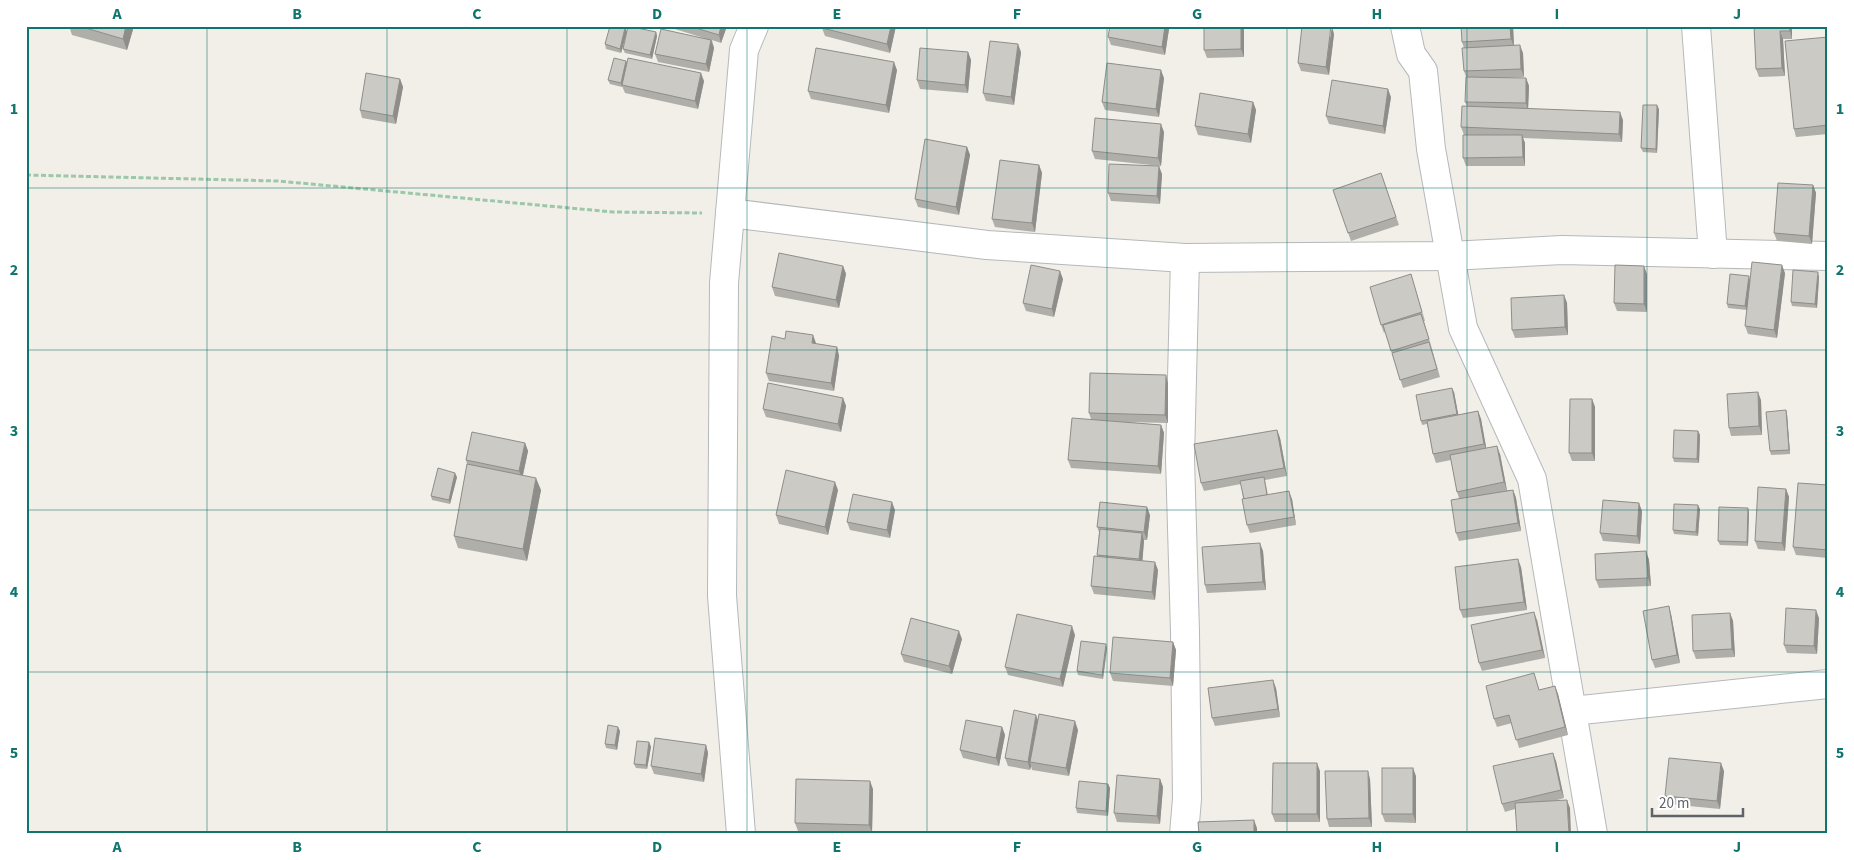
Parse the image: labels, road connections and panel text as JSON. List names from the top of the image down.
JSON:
{
  "scale_bar": "20 m",
  "grid": {
    "columns": [
      "A",
      "B",
      "C",
      "D",
      "E",
      "F",
      "G",
      "H",
      "I",
      "J"
    ],
    "rows": [
      "1",
      "2",
      "3",
      "4",
      "5"
    ]
  }
}
